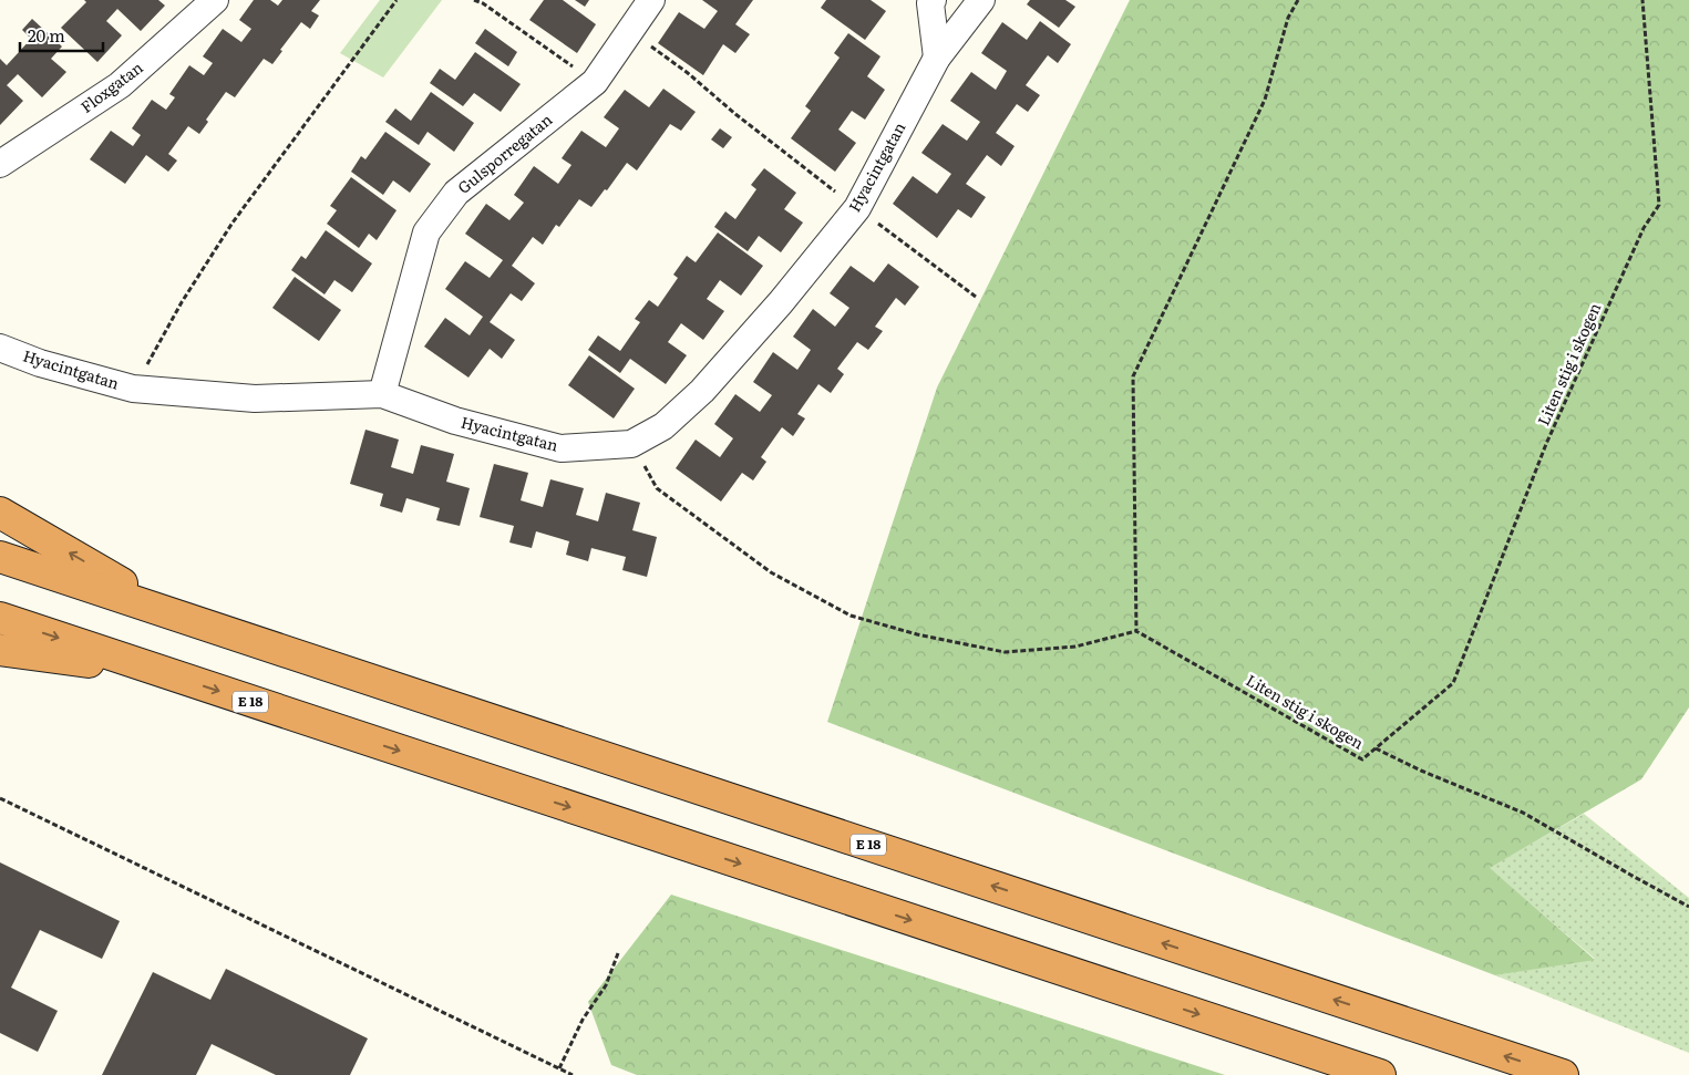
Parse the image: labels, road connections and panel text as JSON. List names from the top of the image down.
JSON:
{
  "streets": {
    "highway": ["E 18"],
    "street": ["Floxgatan", "Gulsporregatan", "Hyacintgatan"],
    "path": ["Liten stig i skogen"]
  },
  "crossings": [
    ["Gulsporregatan", "Hyacintgatan"]
  ],
  "scale_bar": "20 m"
}
